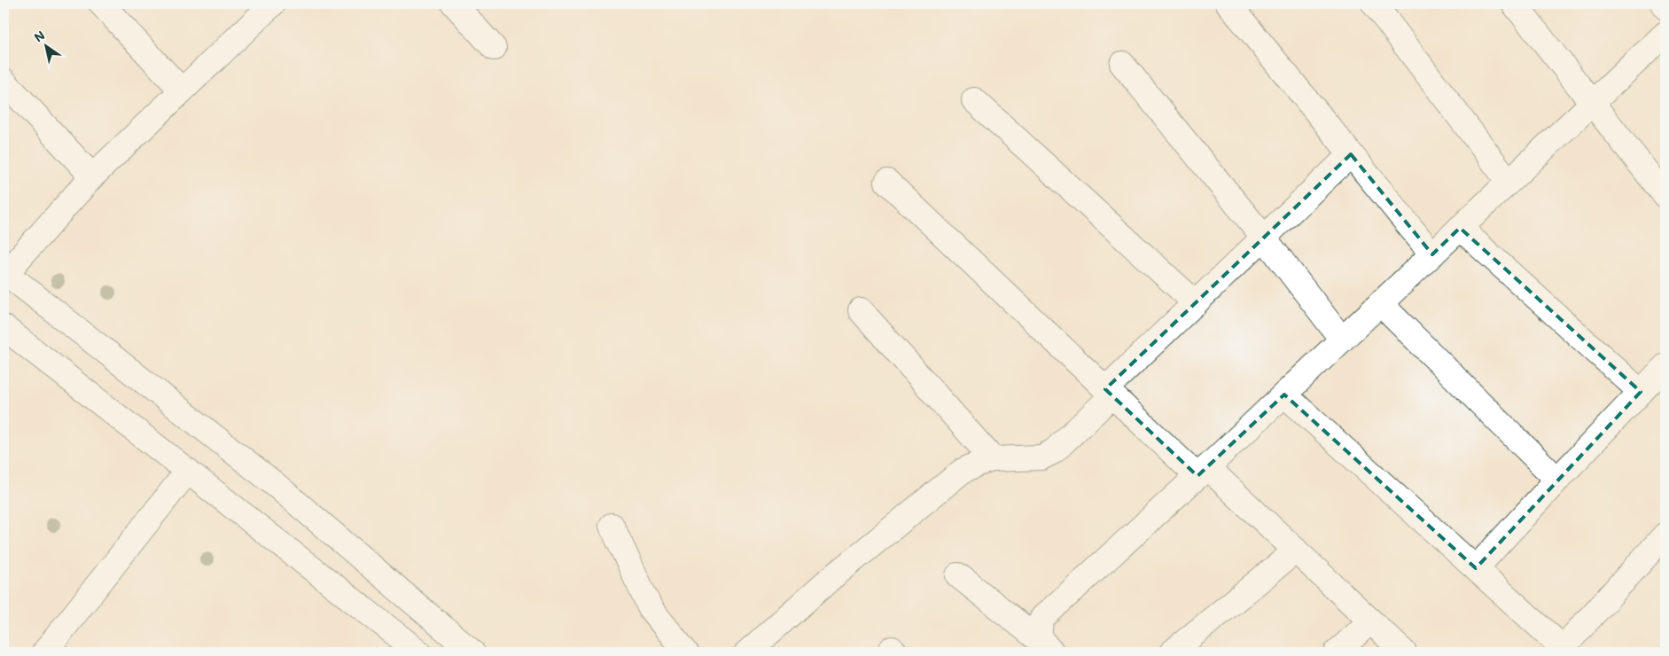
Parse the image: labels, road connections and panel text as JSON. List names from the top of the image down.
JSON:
{
  "north": "top left"
}
